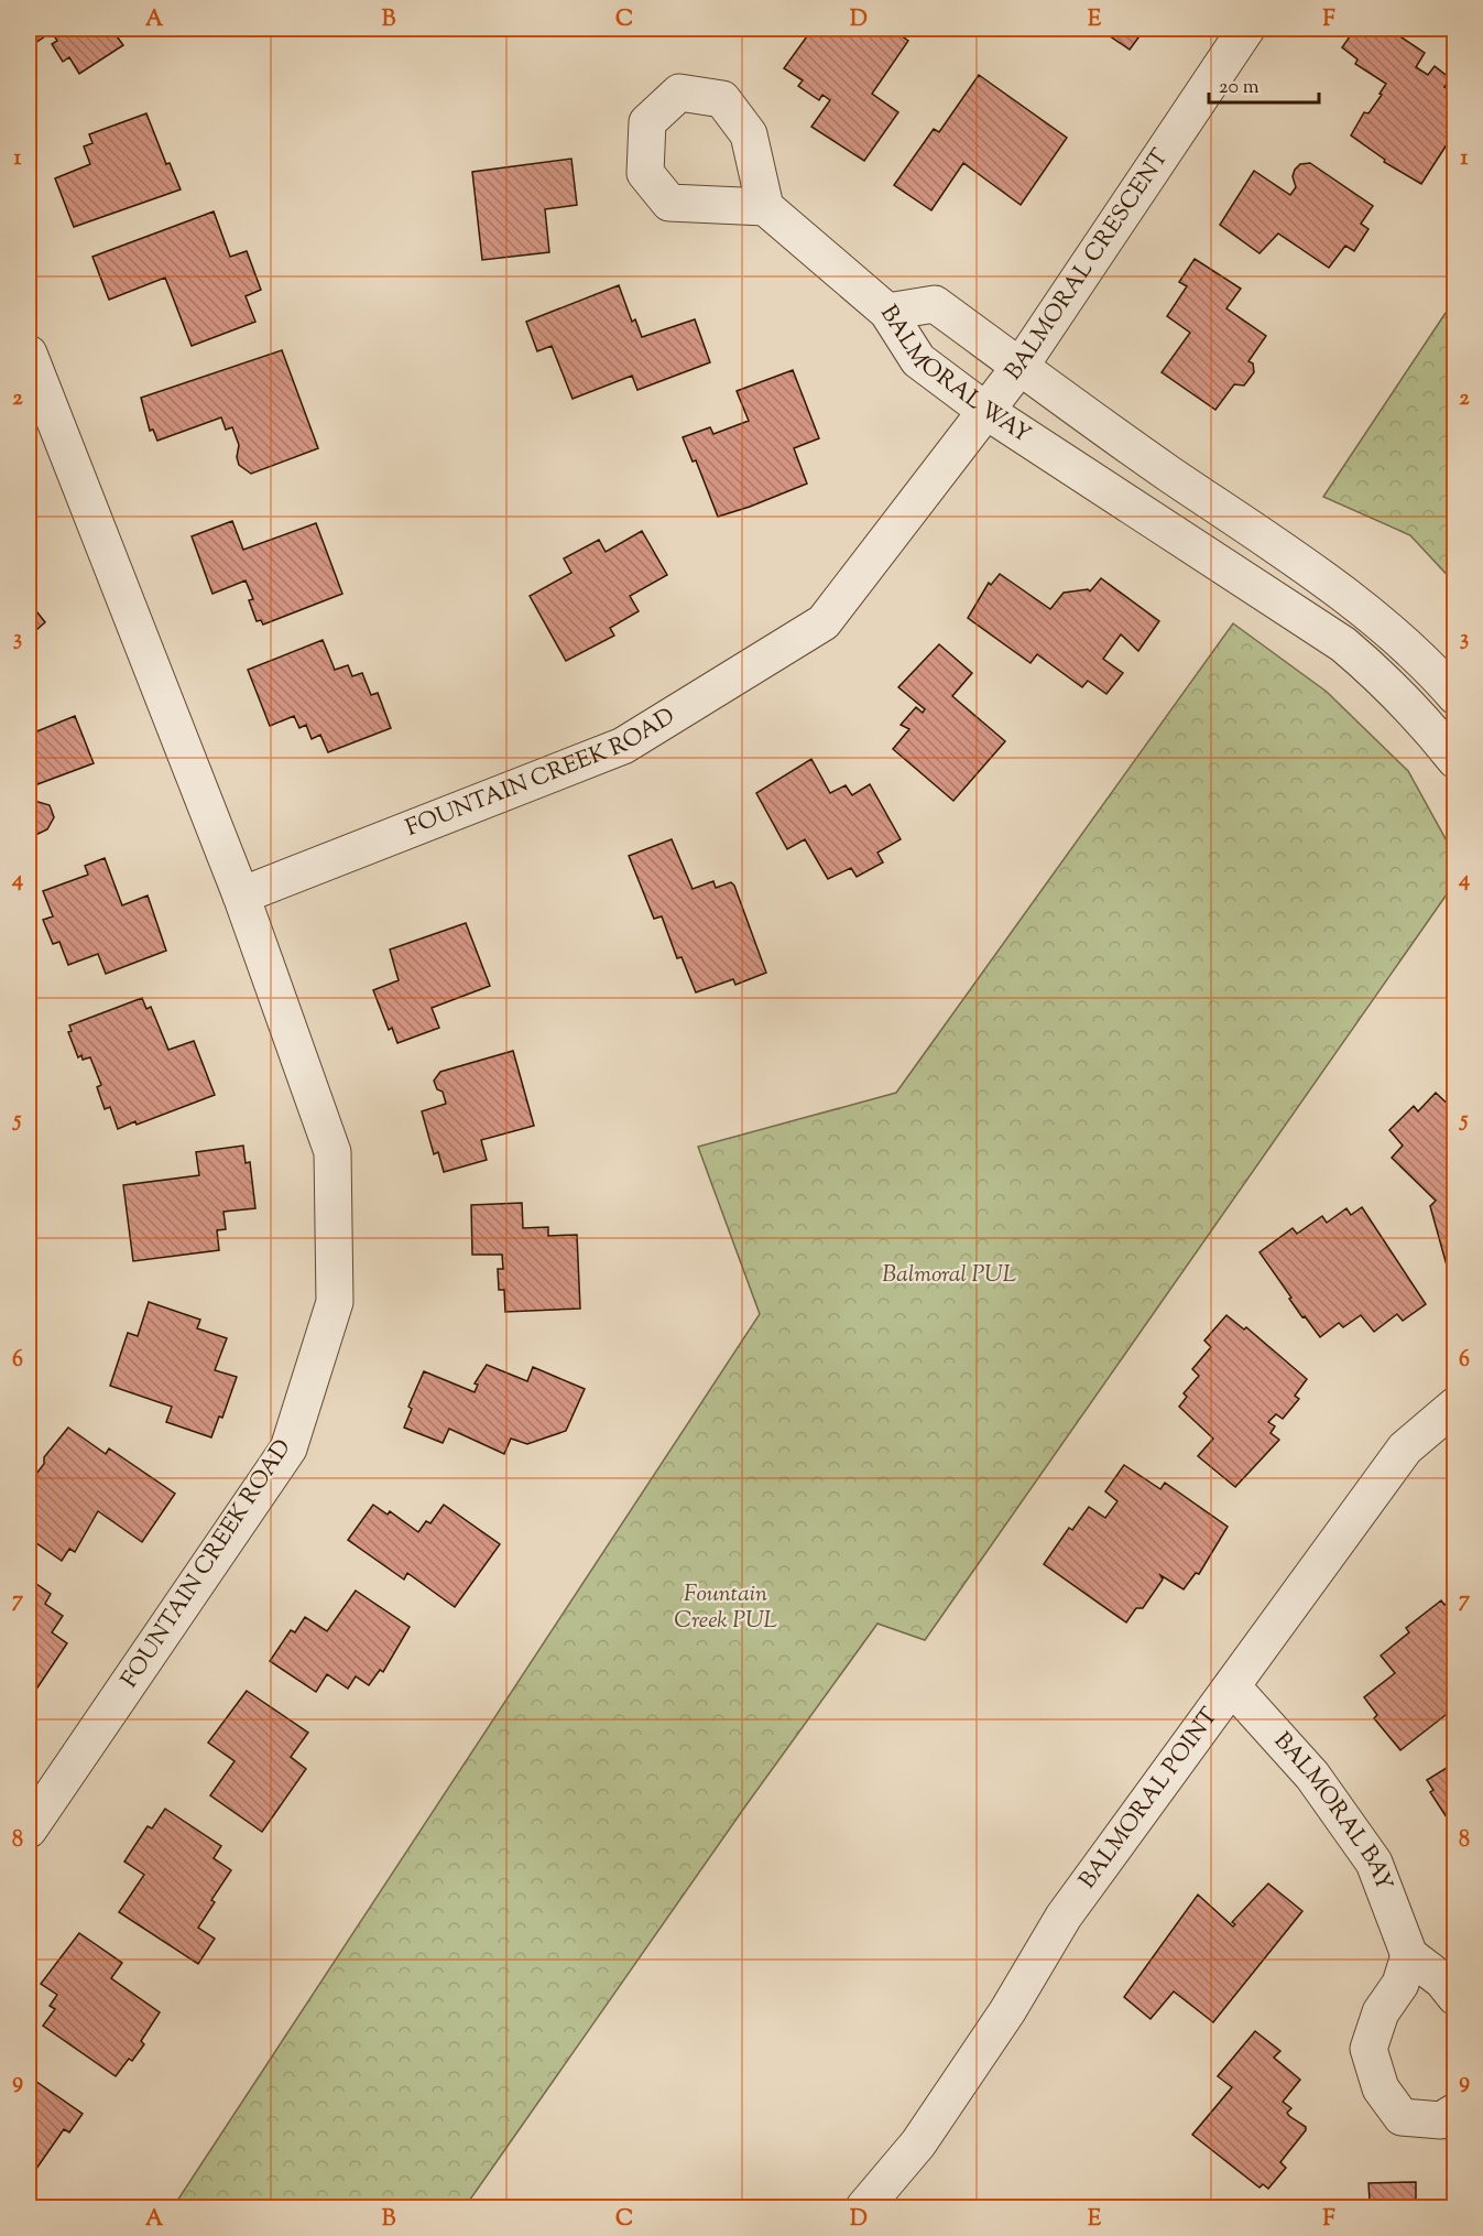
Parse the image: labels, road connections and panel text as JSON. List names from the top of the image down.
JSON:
{
  "streets": {
    "street": [
      "BALMORAL CRESCENT",
      "BALMORAL WAY",
      "FOUNTAIN CREEK ROAD",
      "BALMORAL POINT",
      "BALMORAL BAY"
    ]
  },
  "crossings": [
    ["BALMORAL CRESCENT", "BALMORAL WAY"],
    ["BALMORAL CRESCENT", "FOUNTAIN CREEK ROAD"],
    ["BALMORAL POINT", "BALMORAL BAY"]
  ],
  "parks": ["Balmoral PUL", "Fountain Creek PUL"],
  "scale_bar": "20 m",
  "grid": {
    "columns": [
      "A",
      "B",
      "C",
      "D",
      "E",
      "F"
    ],
    "rows": [
      "1",
      "2",
      "3",
      "4",
      "5",
      "6",
      "7",
      "8",
      "9"
    ]
  }
}
